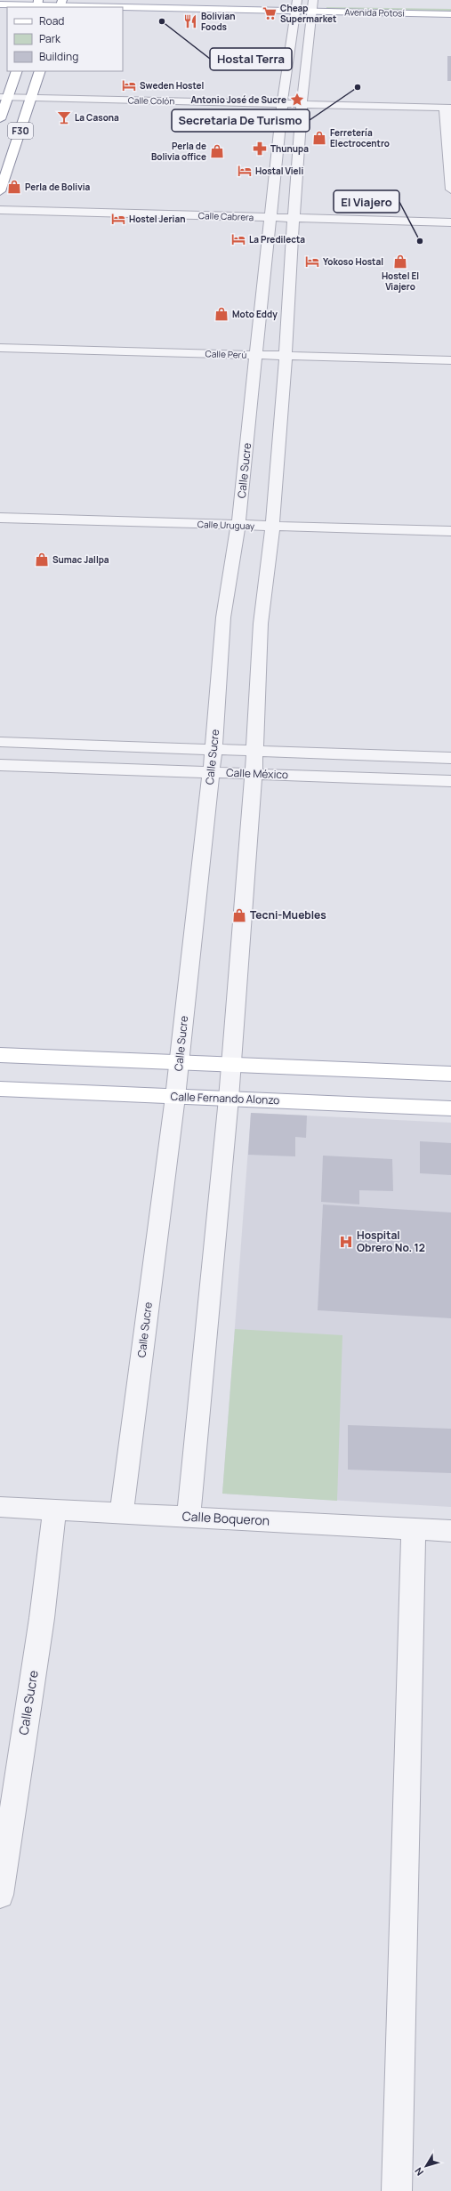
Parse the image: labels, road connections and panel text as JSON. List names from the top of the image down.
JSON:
{
  "streets": {
    "main road": ["Avenida Potosí", "F30", "Calle Fernando Alonzo"],
    "street": [
      "Calle Colón",
      "Calle Cabrera",
      "Calle Perú",
      "Calle Sucre",
      "Calle Uruguay",
      "Calle México",
      "Calle Boqueron"
    ]
  },
  "crossings": [
    ["Avenida Potosí", "Calle Sucre"],
    ["Calle Colón", "F30"],
    ["Calle Colón", "Calle Sucre"],
    ["Calle Cabrera", "Calle Sucre"],
    ["Calle Perú", "Calle Sucre"],
    ["Calle Sucre", "Calle Uruguay"],
    ["Calle Sucre", "Calle México"],
    ["Calle Sucre", "Calle Fernando Alonzo"],
    ["Calle Sucre", "Calle Boqueron"]
  ],
  "places": {
    "supermarket": ["Cheap Supermarket"],
    "other": ["Hostal Terra", "Secretaria De Turismo", "El Viajero"],
    "restaurant": ["Bolivian Foods"],
    "hotel": [
      "Sweden Hostel",
      "Hostal Vieli",
      "Hostel Jerian",
      "La Predilecta",
      "Yokoso Hostal"
    ],
    "place": ["Antonio José de Sucre"],
    "bar": ["La Casona"],
    "shop": [
      "Ferretería Electrocentro",
      "Perla de Bolivia office",
      "Perla de Bolivia",
      "Hostel El Viajero",
      "Moto Eddy",
      "Sumac Jallpa",
      "Tecni-Muebles"
    ],
    "pharmacy": ["Thunupa"],
    "hospital": ["Hospital Obrero No. 12"]
  },
  "legend": ["Road", "Park", "Building"],
  "north": "bottom left"
}
